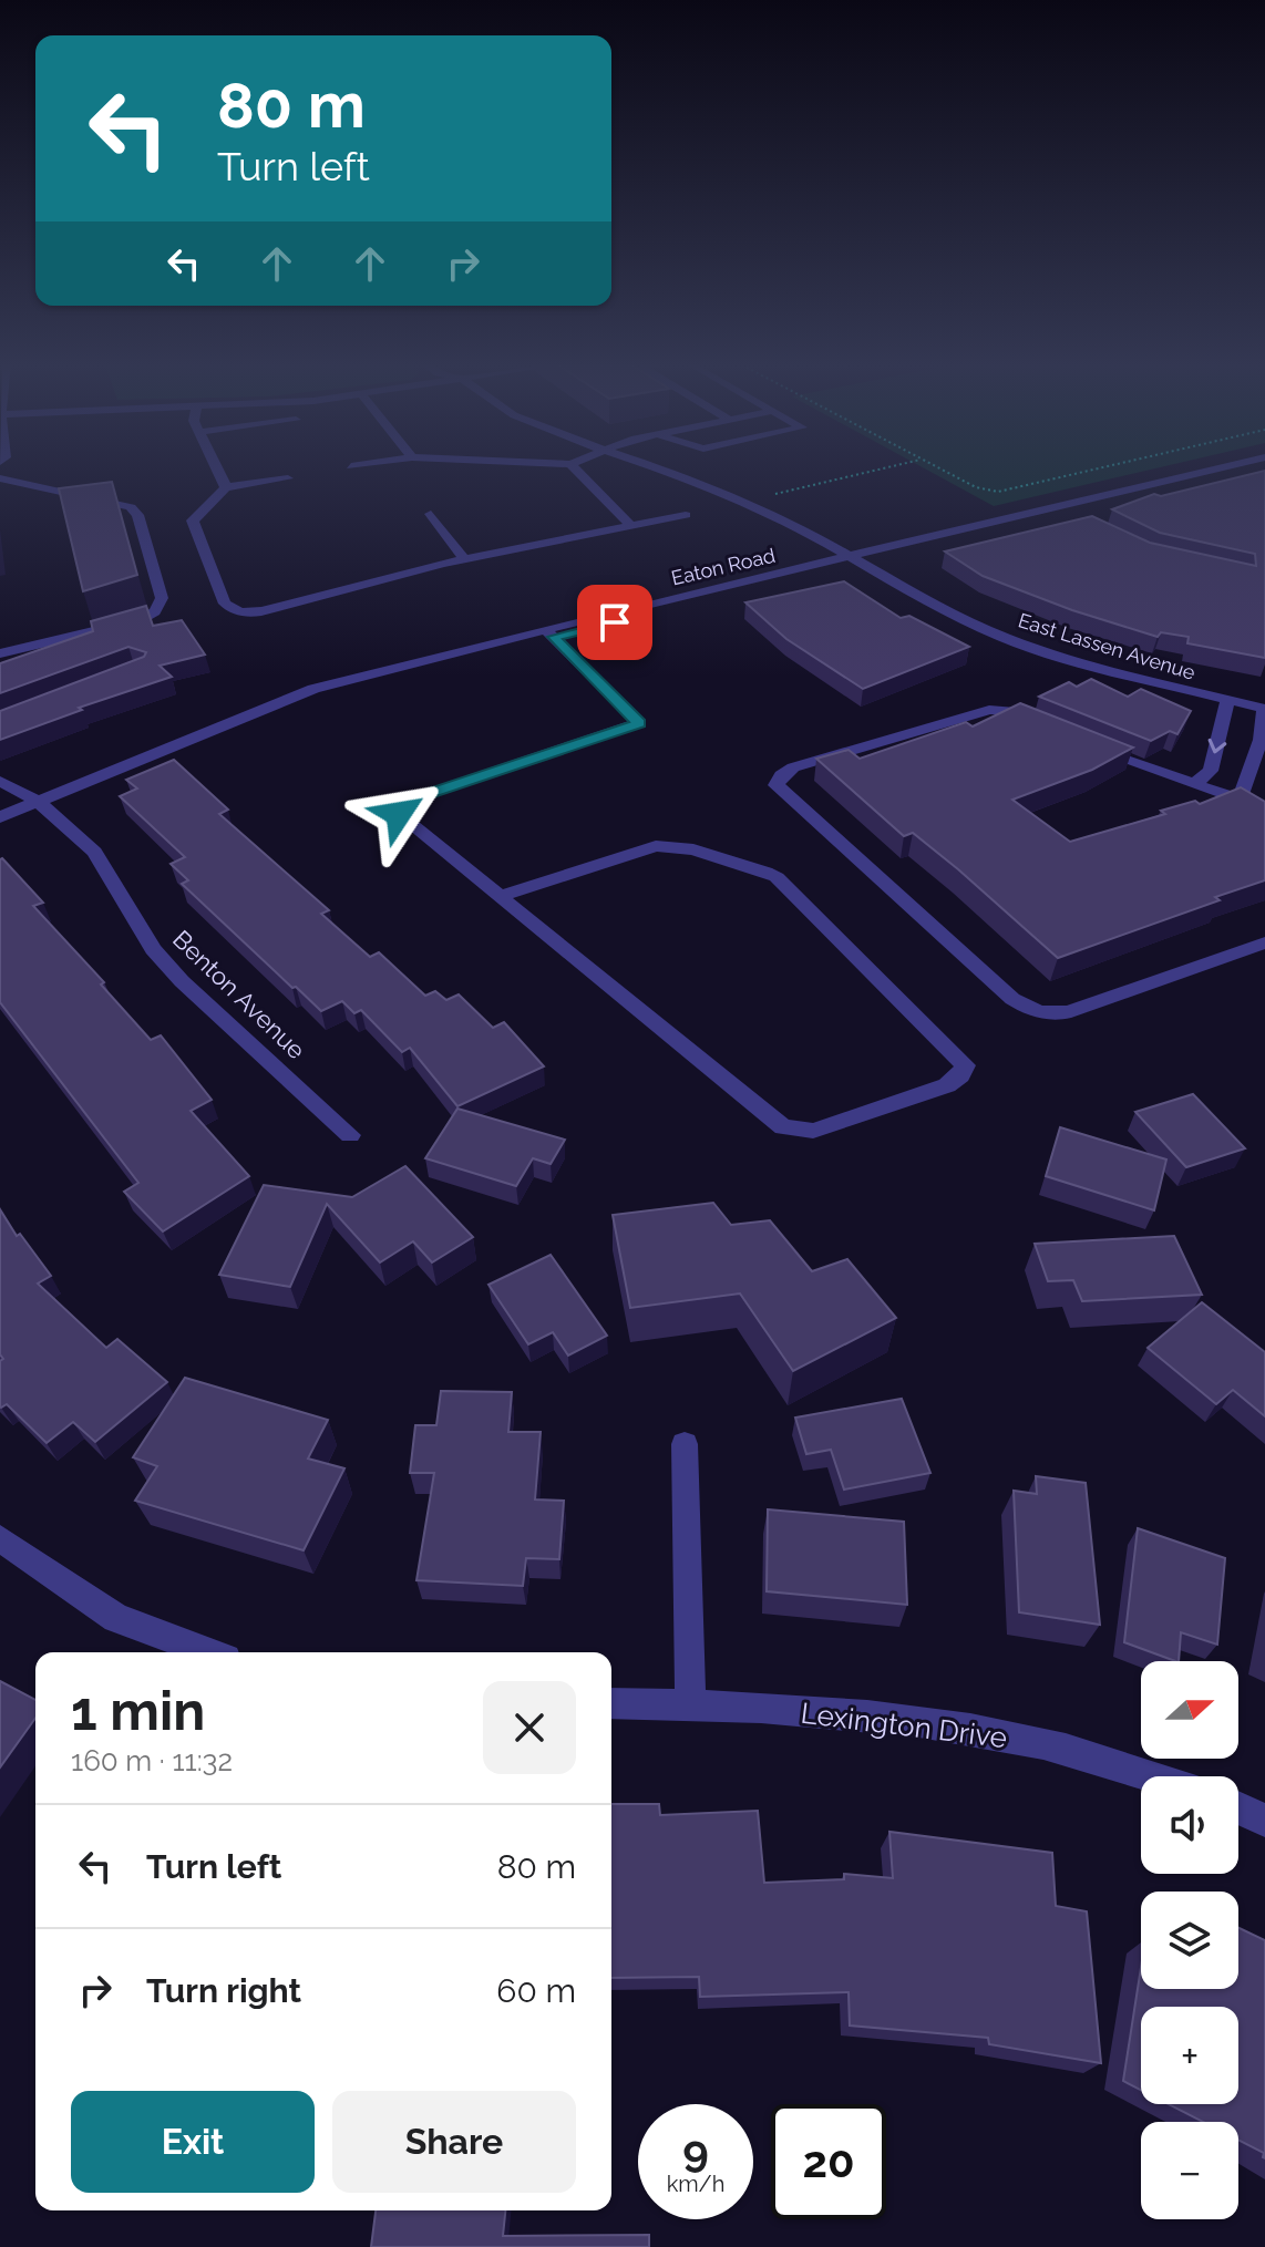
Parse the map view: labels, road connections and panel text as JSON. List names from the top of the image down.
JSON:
{
  "streets": {
    "street": ["East Lassen Avenue", "Benton Avenue", "Lexington Drive"]
  },
  "north": "right",
  "page": {
    "turn": ["80 m", "Turn left"],
    "heading": ["1 min", "160 m · 11:32"],
    "map_buttons": ["+", "−"],
    "list": [
      {
        "name": "Turn left",
        "value": "80 m"
      },
      {
        "name": "Turn right",
        "value": "60 m"
      }
    ],
    "buttons": ["Exit", "Share"],
    "speed": "9 km/h",
    "limit": "20"
  }
}
